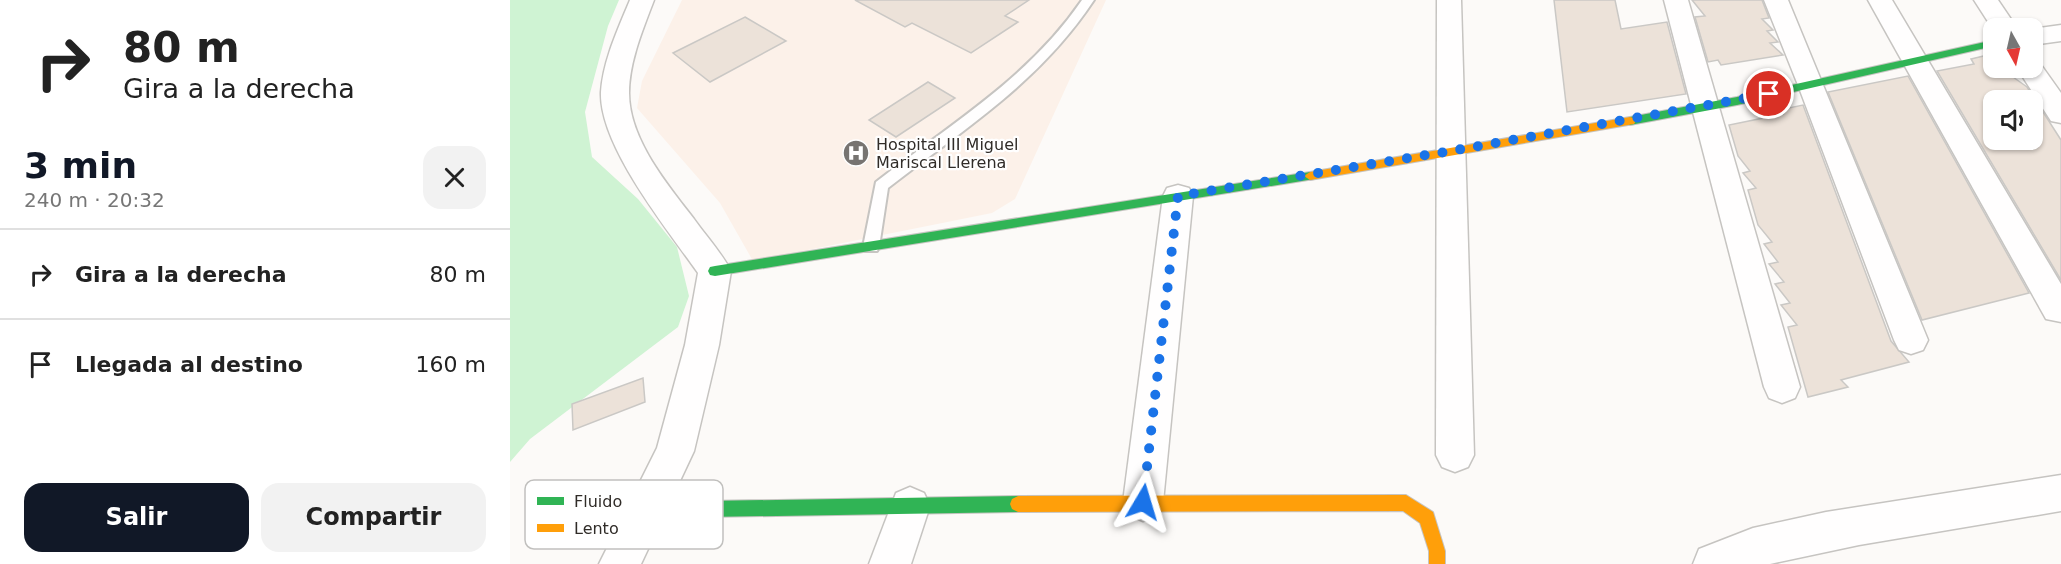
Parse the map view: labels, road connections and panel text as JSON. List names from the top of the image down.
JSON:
{
  "places": {
    "hospital": ["Hospital III Miguel Mariscal Llerena"]
  },
  "legend": ["Fluido", "Lento"],
  "north": "bottom",
  "page": {
    "turn": ["80 m", "Gira a la derecha"],
    "heading": ["3 min", "240 m · 20:32"],
    "list": [
      {
        "name": "Gira a la derecha",
        "value": "80 m"
      },
      {
        "name": "Llegada al destino",
        "value": "160 m"
      }
    ],
    "buttons": ["Salir", "Compartir"]
  }
}
